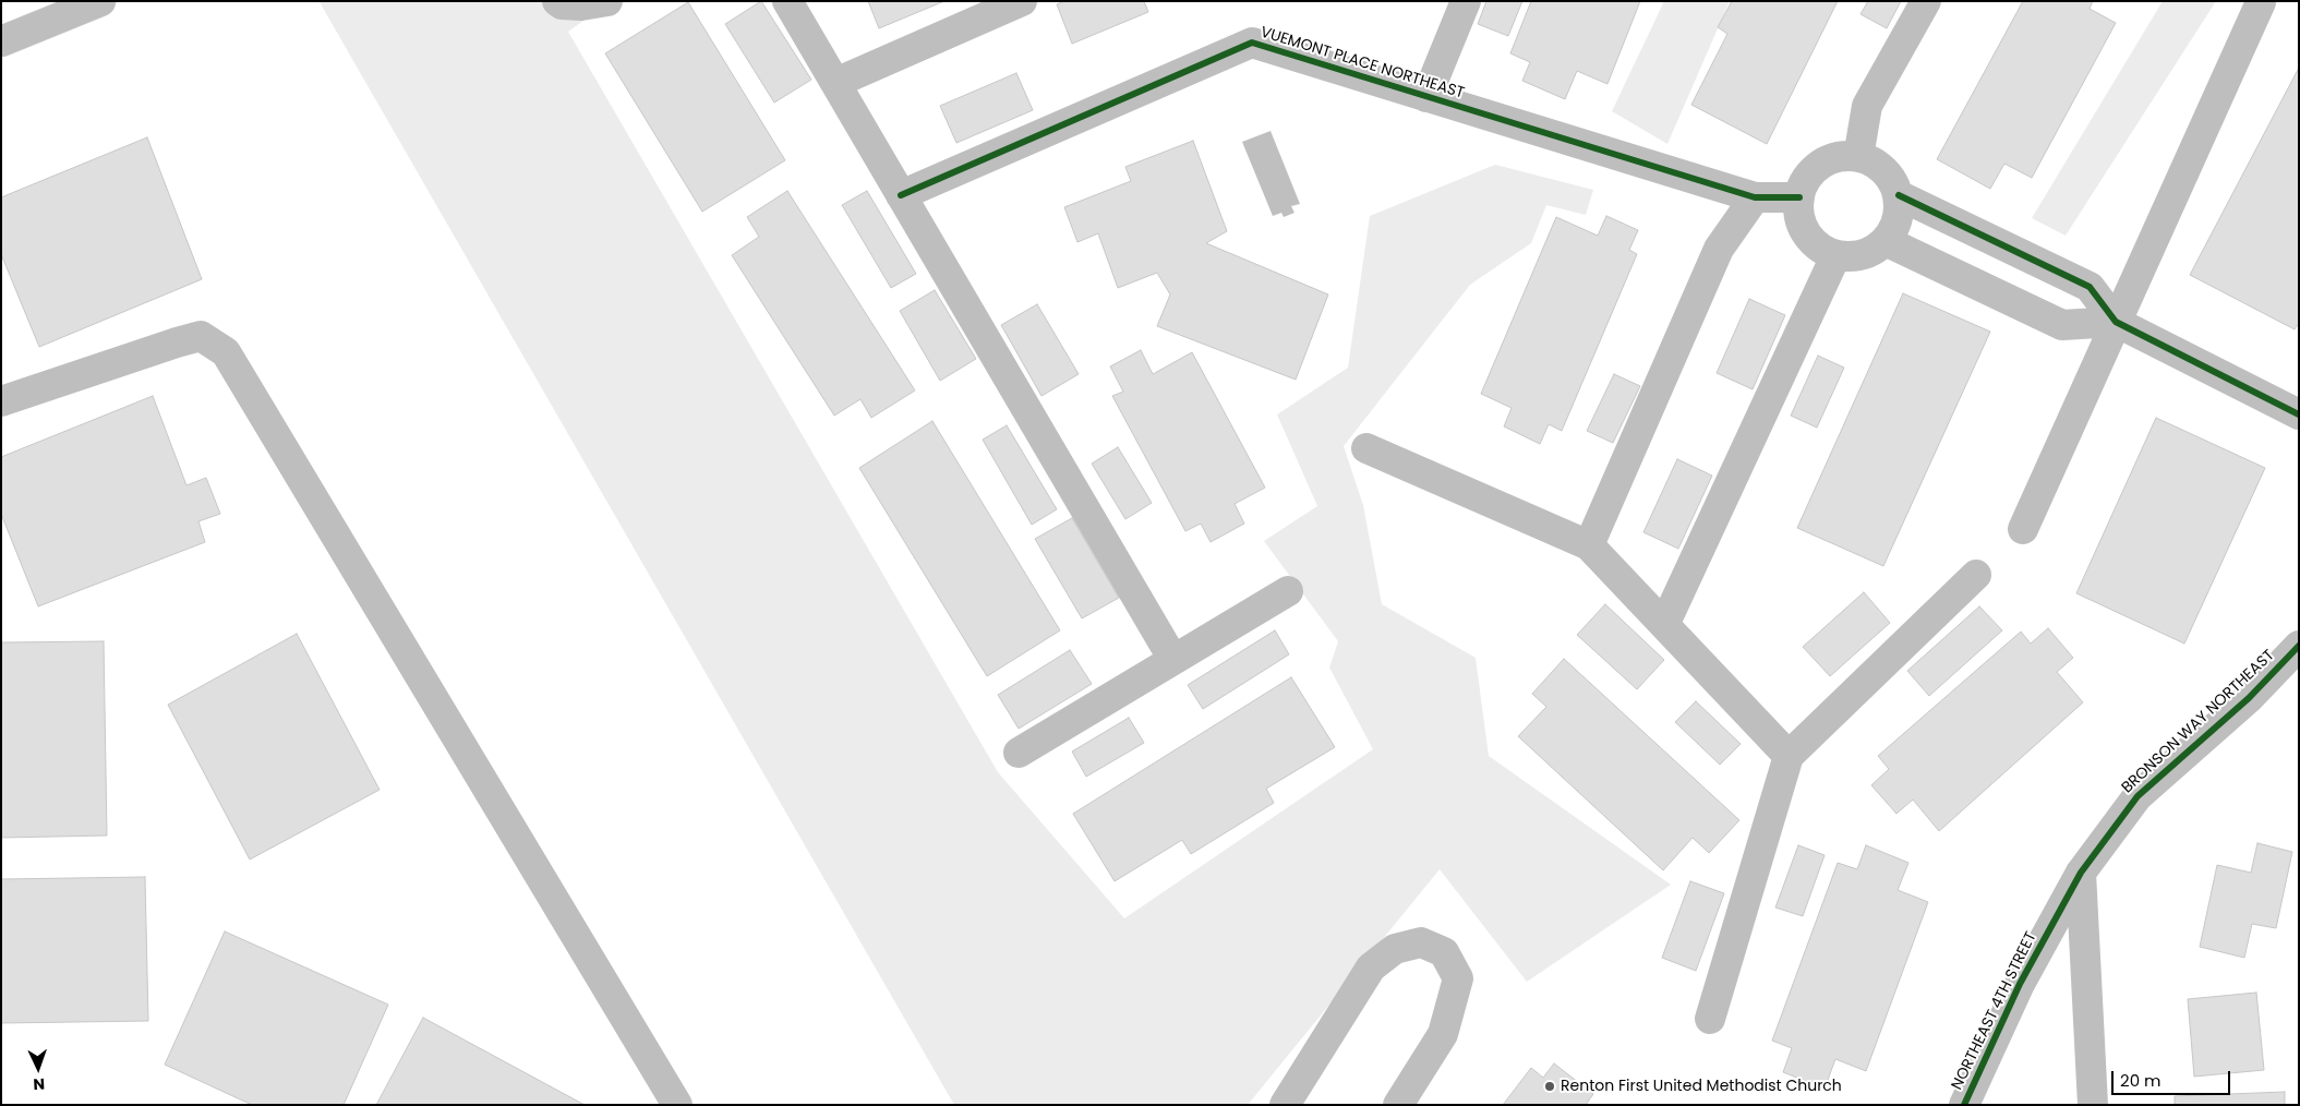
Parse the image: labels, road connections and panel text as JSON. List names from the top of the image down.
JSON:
{
  "streets": {
    "street": ["VUEMONT PLACE NORTHEAST", "BRONSON WAY NORTHEAST", "NORTHEAST 4TH STREET"]
  },
  "crossings": [
    ["BRONSON WAY NORTHEAST", "NORTHEAST 4TH STREET"]
  ],
  "places": ["Renton First United Methodist Church"],
  "scale_bar": "20 m",
  "north": "bottom"
}
